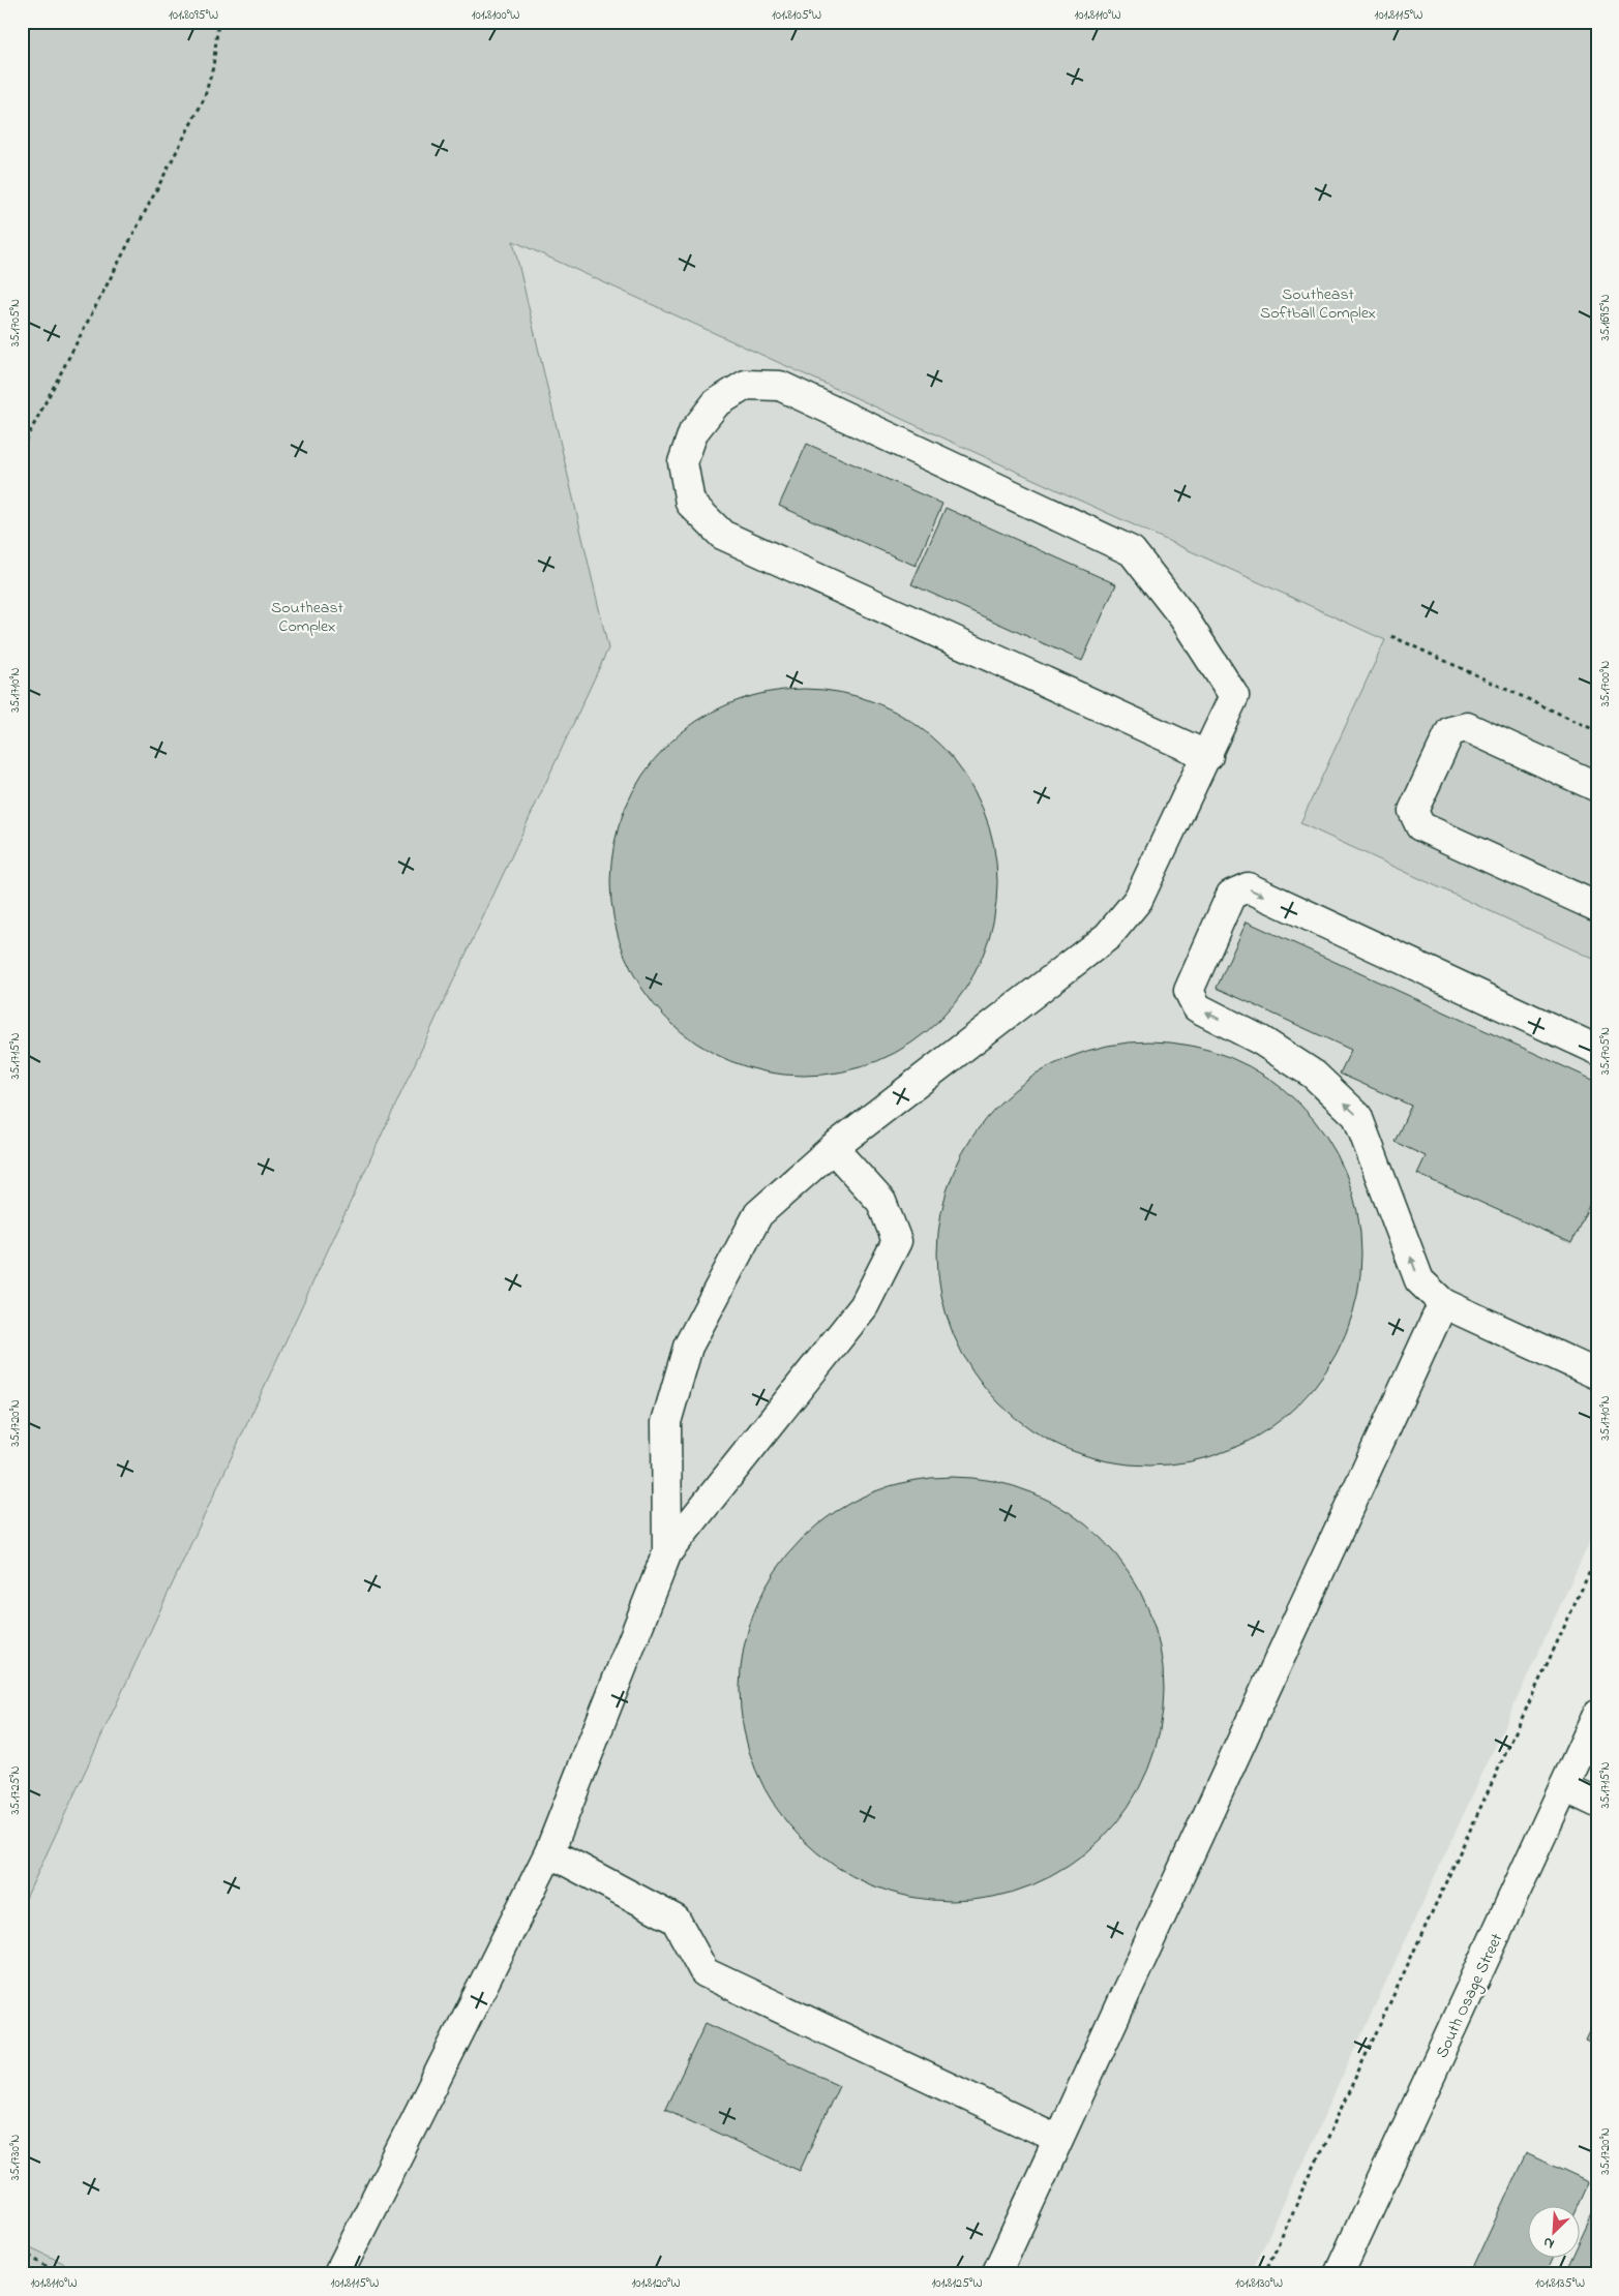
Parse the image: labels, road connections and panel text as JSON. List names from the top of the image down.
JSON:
{
  "streets": {
    "main road": ["South Osage Street"]
  },
  "parks": ["Southeast Softball Complex", "Southeast Complex"],
  "north": "bottom left",
  "coordinates": [
    "101.8095°W",
    "101.8100°W",
    "101.8105°W",
    "101.8110°W",
    "101.8115°W",
    "35.1695°N",
    "35.1705°N",
    "35.1700°N",
    "35.1710°N",
    "35.1715°N",
    "35.1720°N",
    "35.1725°N",
    "35.1730°N",
    "101.8120°W",
    "101.8125°W",
    "101.8130°W",
    "101.8135°W"
  ]
}
